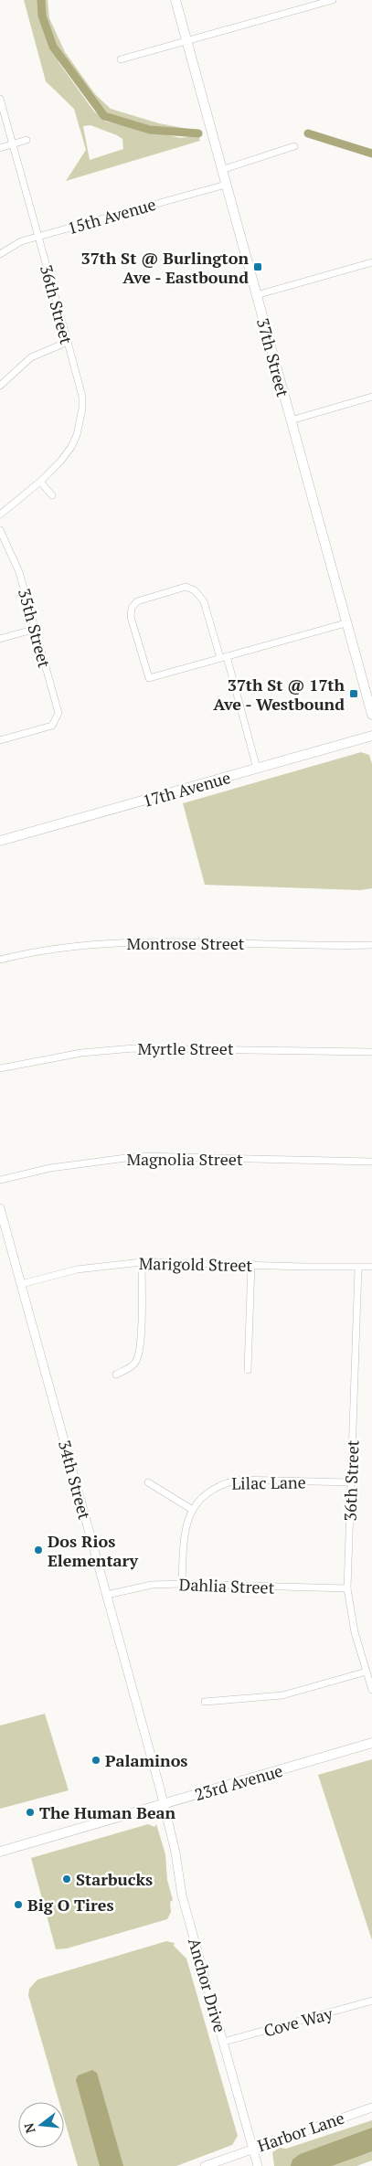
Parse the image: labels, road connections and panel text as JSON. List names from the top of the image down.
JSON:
{
  "streets": {
    "main road": ["37th Street", "17th Avenue", "23rd Avenue"],
    "street": [
      "15th Avenue",
      "36th Street",
      "35th Street",
      "Montrose Street",
      "Myrtle Street",
      "Magnolia Street",
      "Marigold Street",
      "34th Street",
      "Lilac Lane",
      "Dahlia Street",
      "Anchor Drive",
      "Cove Way",
      "Harbor Lane"
    ]
  },
  "crossings": [
    ["15th Avenue", "36th Street"],
    ["15th Avenue", "37th Street"],
    ["36th Street", "Marigold Street"],
    ["36th Street", "Lilac Lane"],
    ["36th Street", "Dahlia Street"],
    ["Marigold Street", "34th Street"],
    ["34th Street", "Dahlia Street"],
    ["34th Street", "23rd Avenue"],
    ["34th Street", "Anchor Drive"],
    ["Lilac Lane", "Dahlia Street"],
    ["23rd Avenue", "Anchor Drive"],
    ["Anchor Drive", "Cove Way"],
    ["Anchor Drive", "Harbor Lane"]
  ],
  "places": {
    "transit": ["37th St @ Burlington Ave - Eastbound", "37th St @ 17th Ave - Westbound"],
    "other": [
      "Dos Rios Elementary",
      "Palaminos",
      "The Human Bean",
      "Starbucks",
      "Big O Tires"
    ]
  },
  "north": "left"
}
